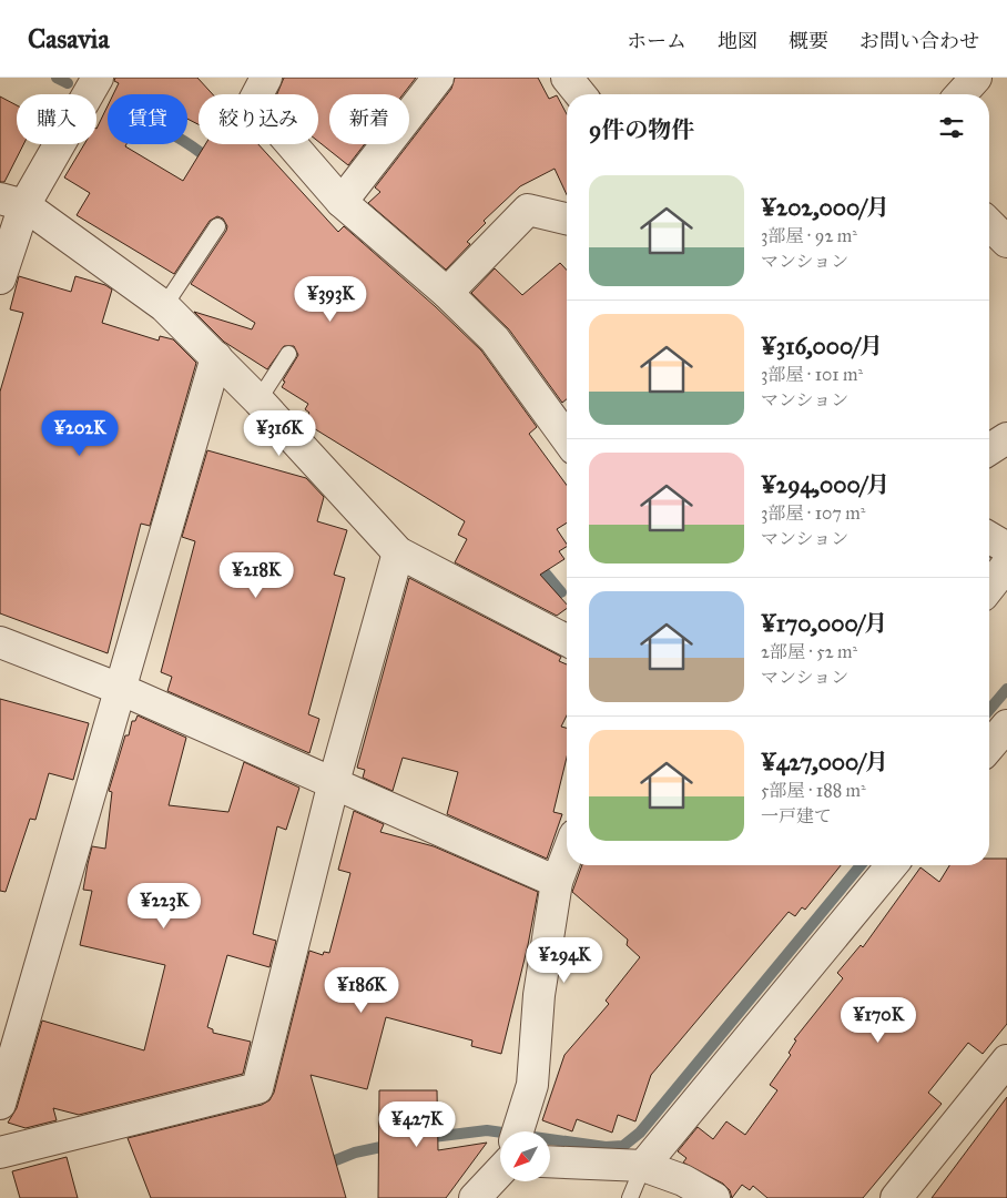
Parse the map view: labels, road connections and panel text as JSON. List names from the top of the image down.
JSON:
{
  "north": "bottom left",
  "page": {
    "header": "Casavia",
    "nav": [
      "ホーム",
      "地図",
      "概要",
      "お問い合わせ"
    ],
    "chip": [
      "購入",
      "賃貸",
      "絞り込み",
      "新着"
    ],
    "heading": "9件の物件",
    "list": [
      {
        "name": "¥202,000/月",
        "note": "3部屋 · 92 m² · マンション"
      },
      {
        "name": "¥316,000/月",
        "note": "3部屋 · 101 m² · マンション"
      },
      {
        "name": "¥294,000/月",
        "note": "3部屋 · 107 m² · マンション"
      },
      {
        "name": "¥170,000/月",
        "note": "2部屋 · 52 m² · マンション"
      },
      {
        "name": "¥427,000/月",
        "note": "5部屋 · 188 m² · 一戸建て"
      }
    ],
    "price": [
      "¥393K",
      "¥202K",
      "¥316K",
      "¥218K",
      "¥223K",
      "¥294K",
      "¥186K",
      "¥170K",
      "¥427K"
    ]
  }
}
